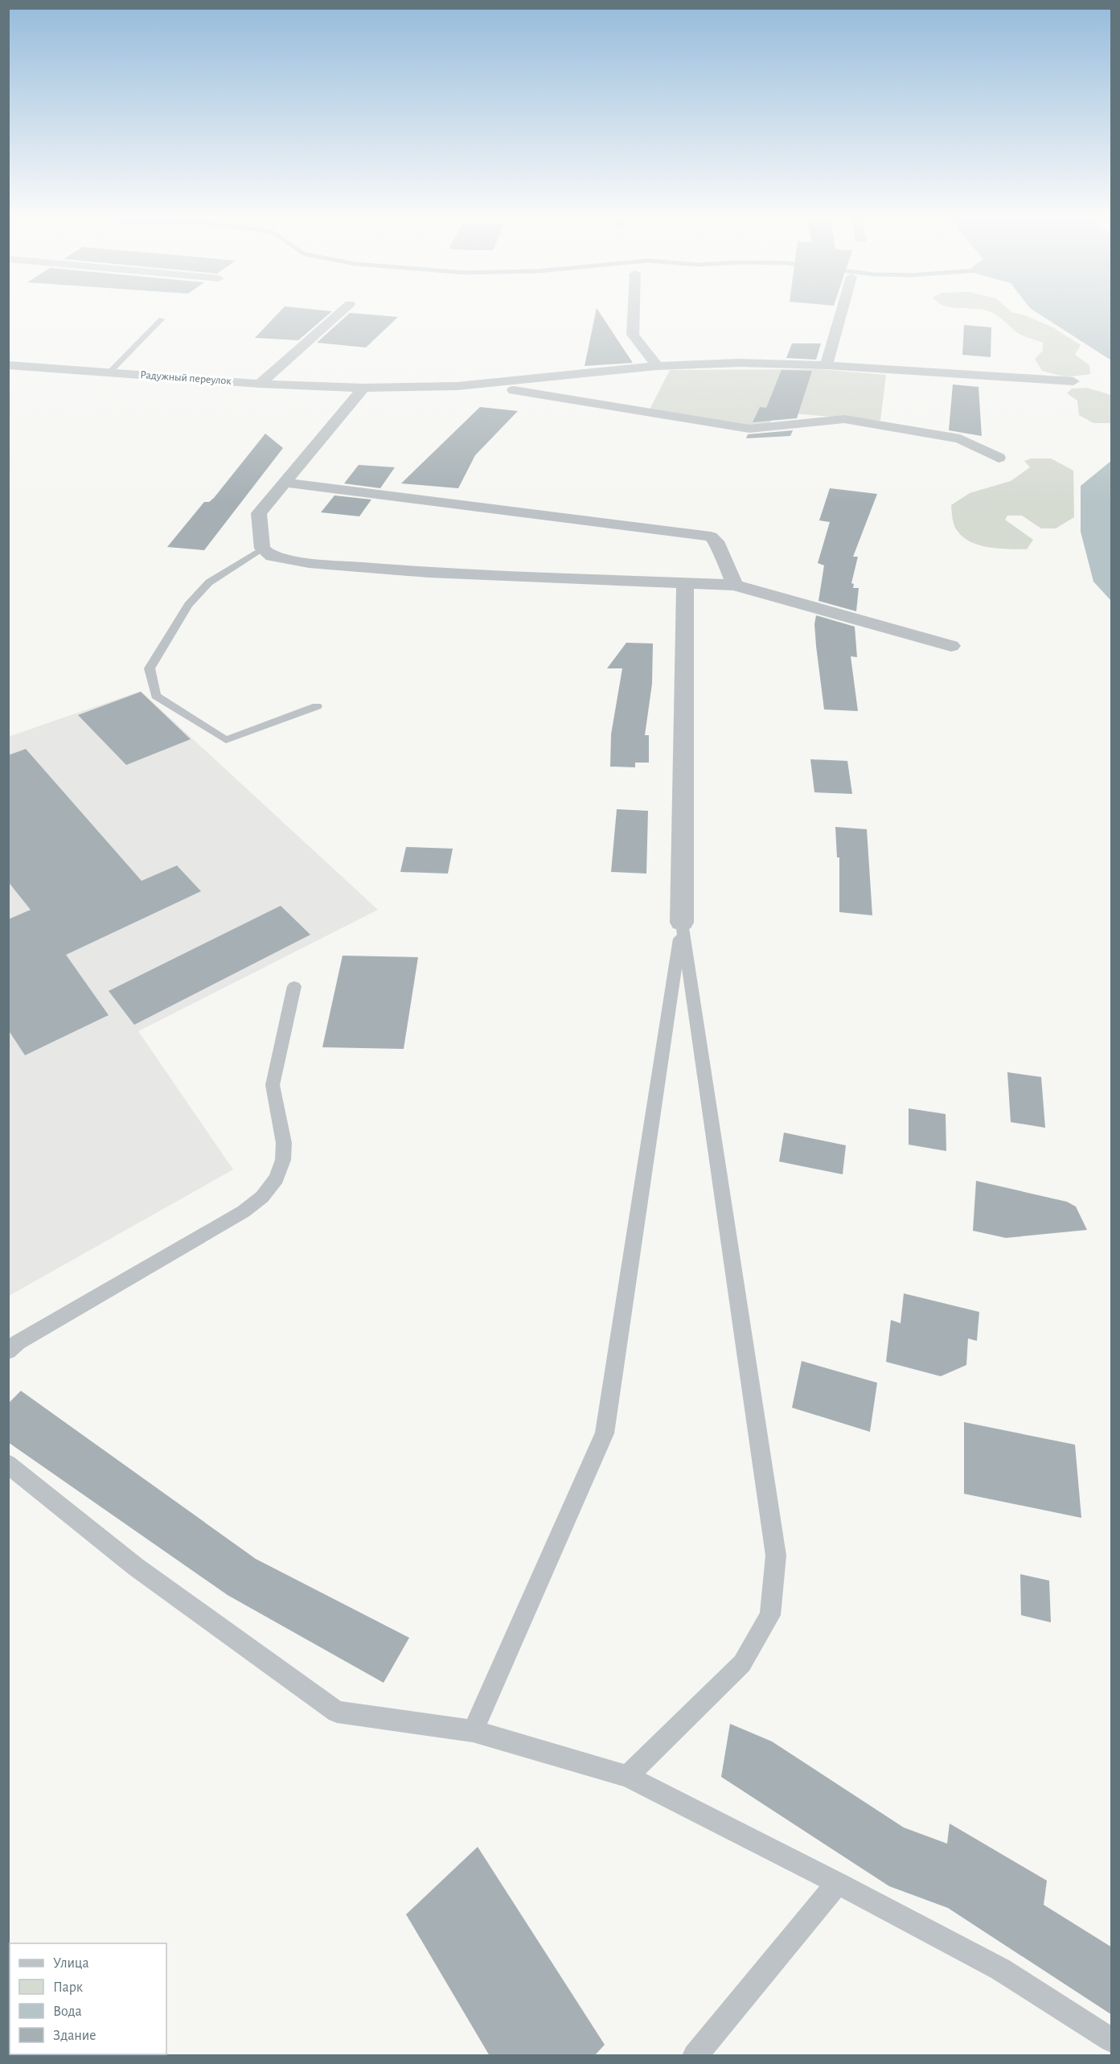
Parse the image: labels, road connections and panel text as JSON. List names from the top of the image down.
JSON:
{
  "streets": {
    "street": ["Радужный переулок"]
  },
  "legend": [
    "Улица",
    "Парк",
    "Вода",
    "Здание"
  ]
}
